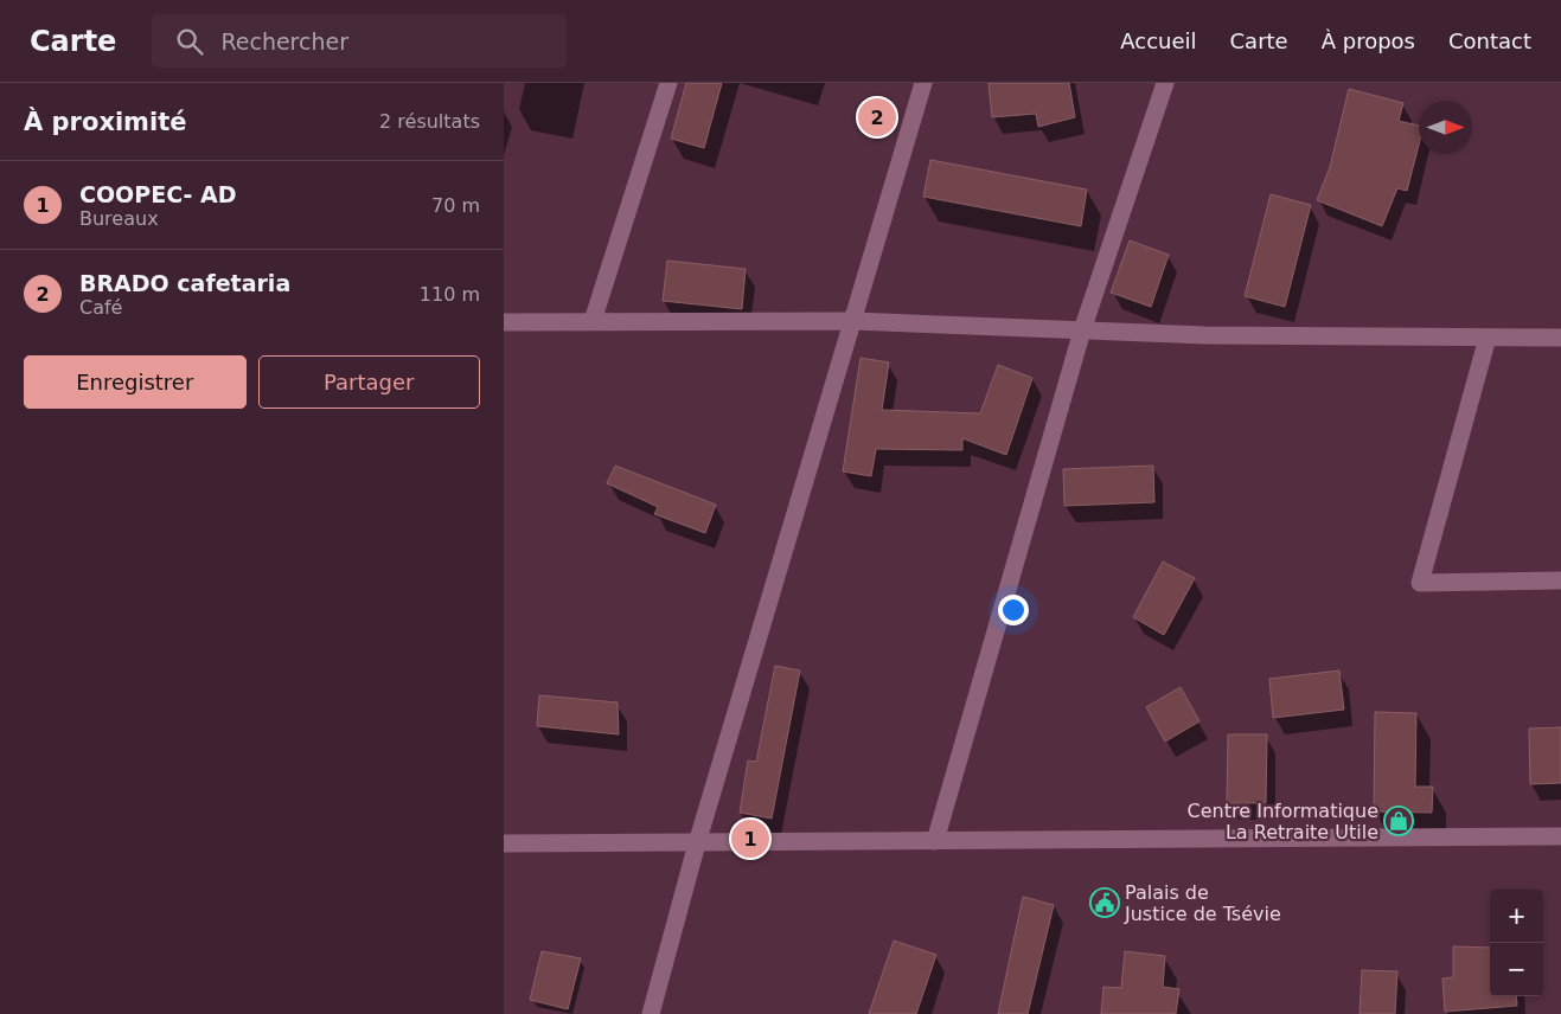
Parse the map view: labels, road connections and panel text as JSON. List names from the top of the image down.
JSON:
{
  "places": {
    "shop": ["Centre Informatique La Retraite Utile"],
    "public building": ["Palais de Justice de Tsévie"]
  },
  "north": "right",
  "page": {
    "header": "Carte",
    "search": "Rechercher",
    "nav": [
      "Accueil",
      "Carte",
      "À propos",
      "Contact"
    ],
    "heading": ["À proximité", "2 résultats"],
    "pins": ["2", "1"],
    "list": [
      {
        "mark": "1",
        "name": "COOPEC- AD",
        "note": "Bureaux",
        "value": "70 m"
      },
      {
        "mark": "2",
        "name": "BRADO cafetaria",
        "note": "Café",
        "value": "110 m"
      }
    ],
    "buttons": ["Enregistrer", "Partager"],
    "map_buttons": ["+", "−"]
  }
}
